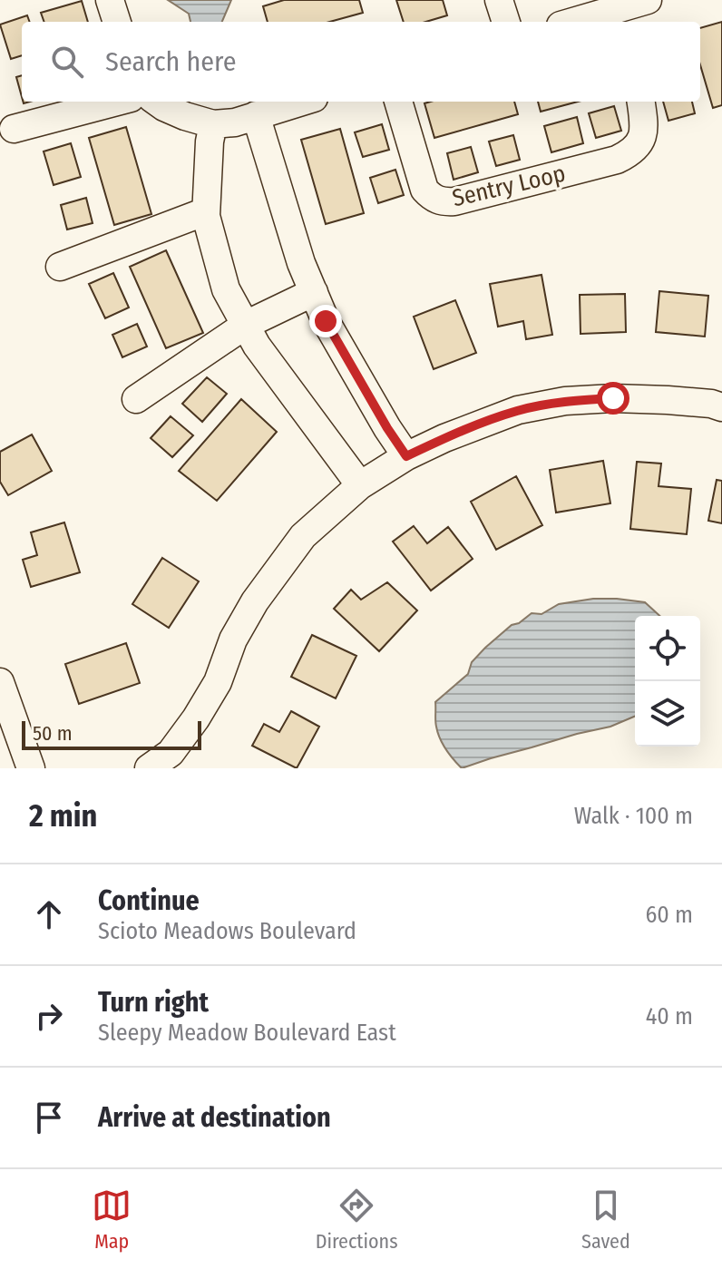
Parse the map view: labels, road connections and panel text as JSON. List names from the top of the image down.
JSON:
{
  "streets": {
    "street": ["Sentry Loop"]
  },
  "scale_bar": "50 m",
  "page": {
    "search": "Search here",
    "scale": "50 m",
    "heading": ["2 min", "Walk · 100 m"],
    "list": [
      ["Continue", "Scioto Meadows Boulevard", "60 m"],
      ["Turn right", "Sleepy Meadow Boulevard East", "40 m"],
      "Arrive at destination"
    ],
    "nav": ["Map", "Directions", "Saved"]
  }
}
